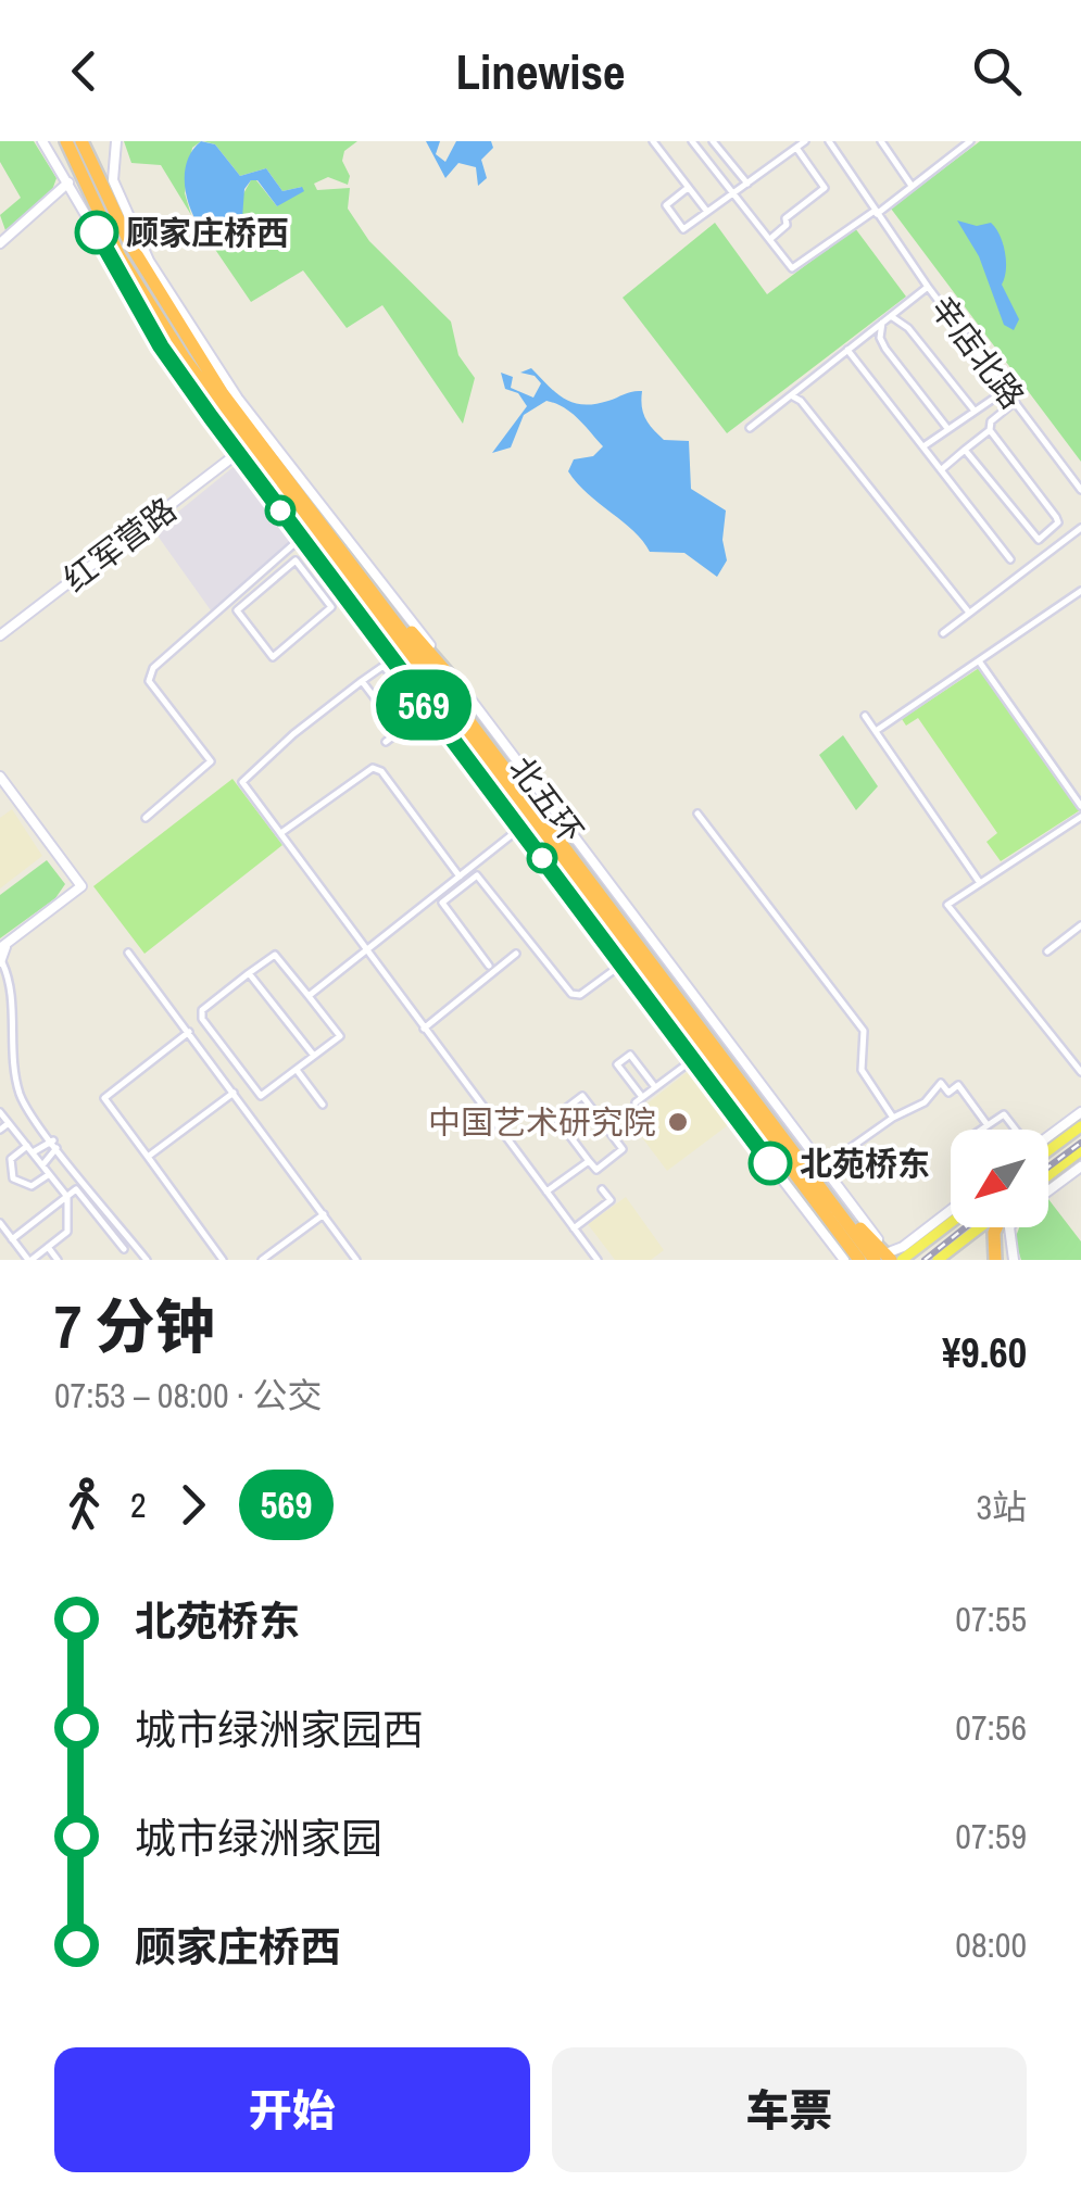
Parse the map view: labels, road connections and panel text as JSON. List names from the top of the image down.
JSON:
{
  "streets": {
    "highway": ["北五环"],
    "street": ["辛店北路", "红军营路"]
  },
  "places": ["顾家庄桥西", "中国艺术研究院", "北苑桥东"],
  "lines": ["bus line 569"],
  "north": "bottom left",
  "page": {
    "header": "Linewise",
    "on_map": "569",
    "heading": ["7 分钟", "07:53 – 08:00 · 公交", "¥9.60"],
    "legs": ["2", "569", "3站"],
    "list": [
      {
        "name": "北苑桥东",
        "value": "07:55"
      },
      {
        "name": "城市绿洲家园西",
        "value": "07:56"
      },
      {
        "name": "城市绿洲家园",
        "value": "07:59"
      },
      {
        "name": "顾家庄桥西",
        "value": "08:00"
      }
    ],
    "buttons": ["开始", "车票"]
  }
}
